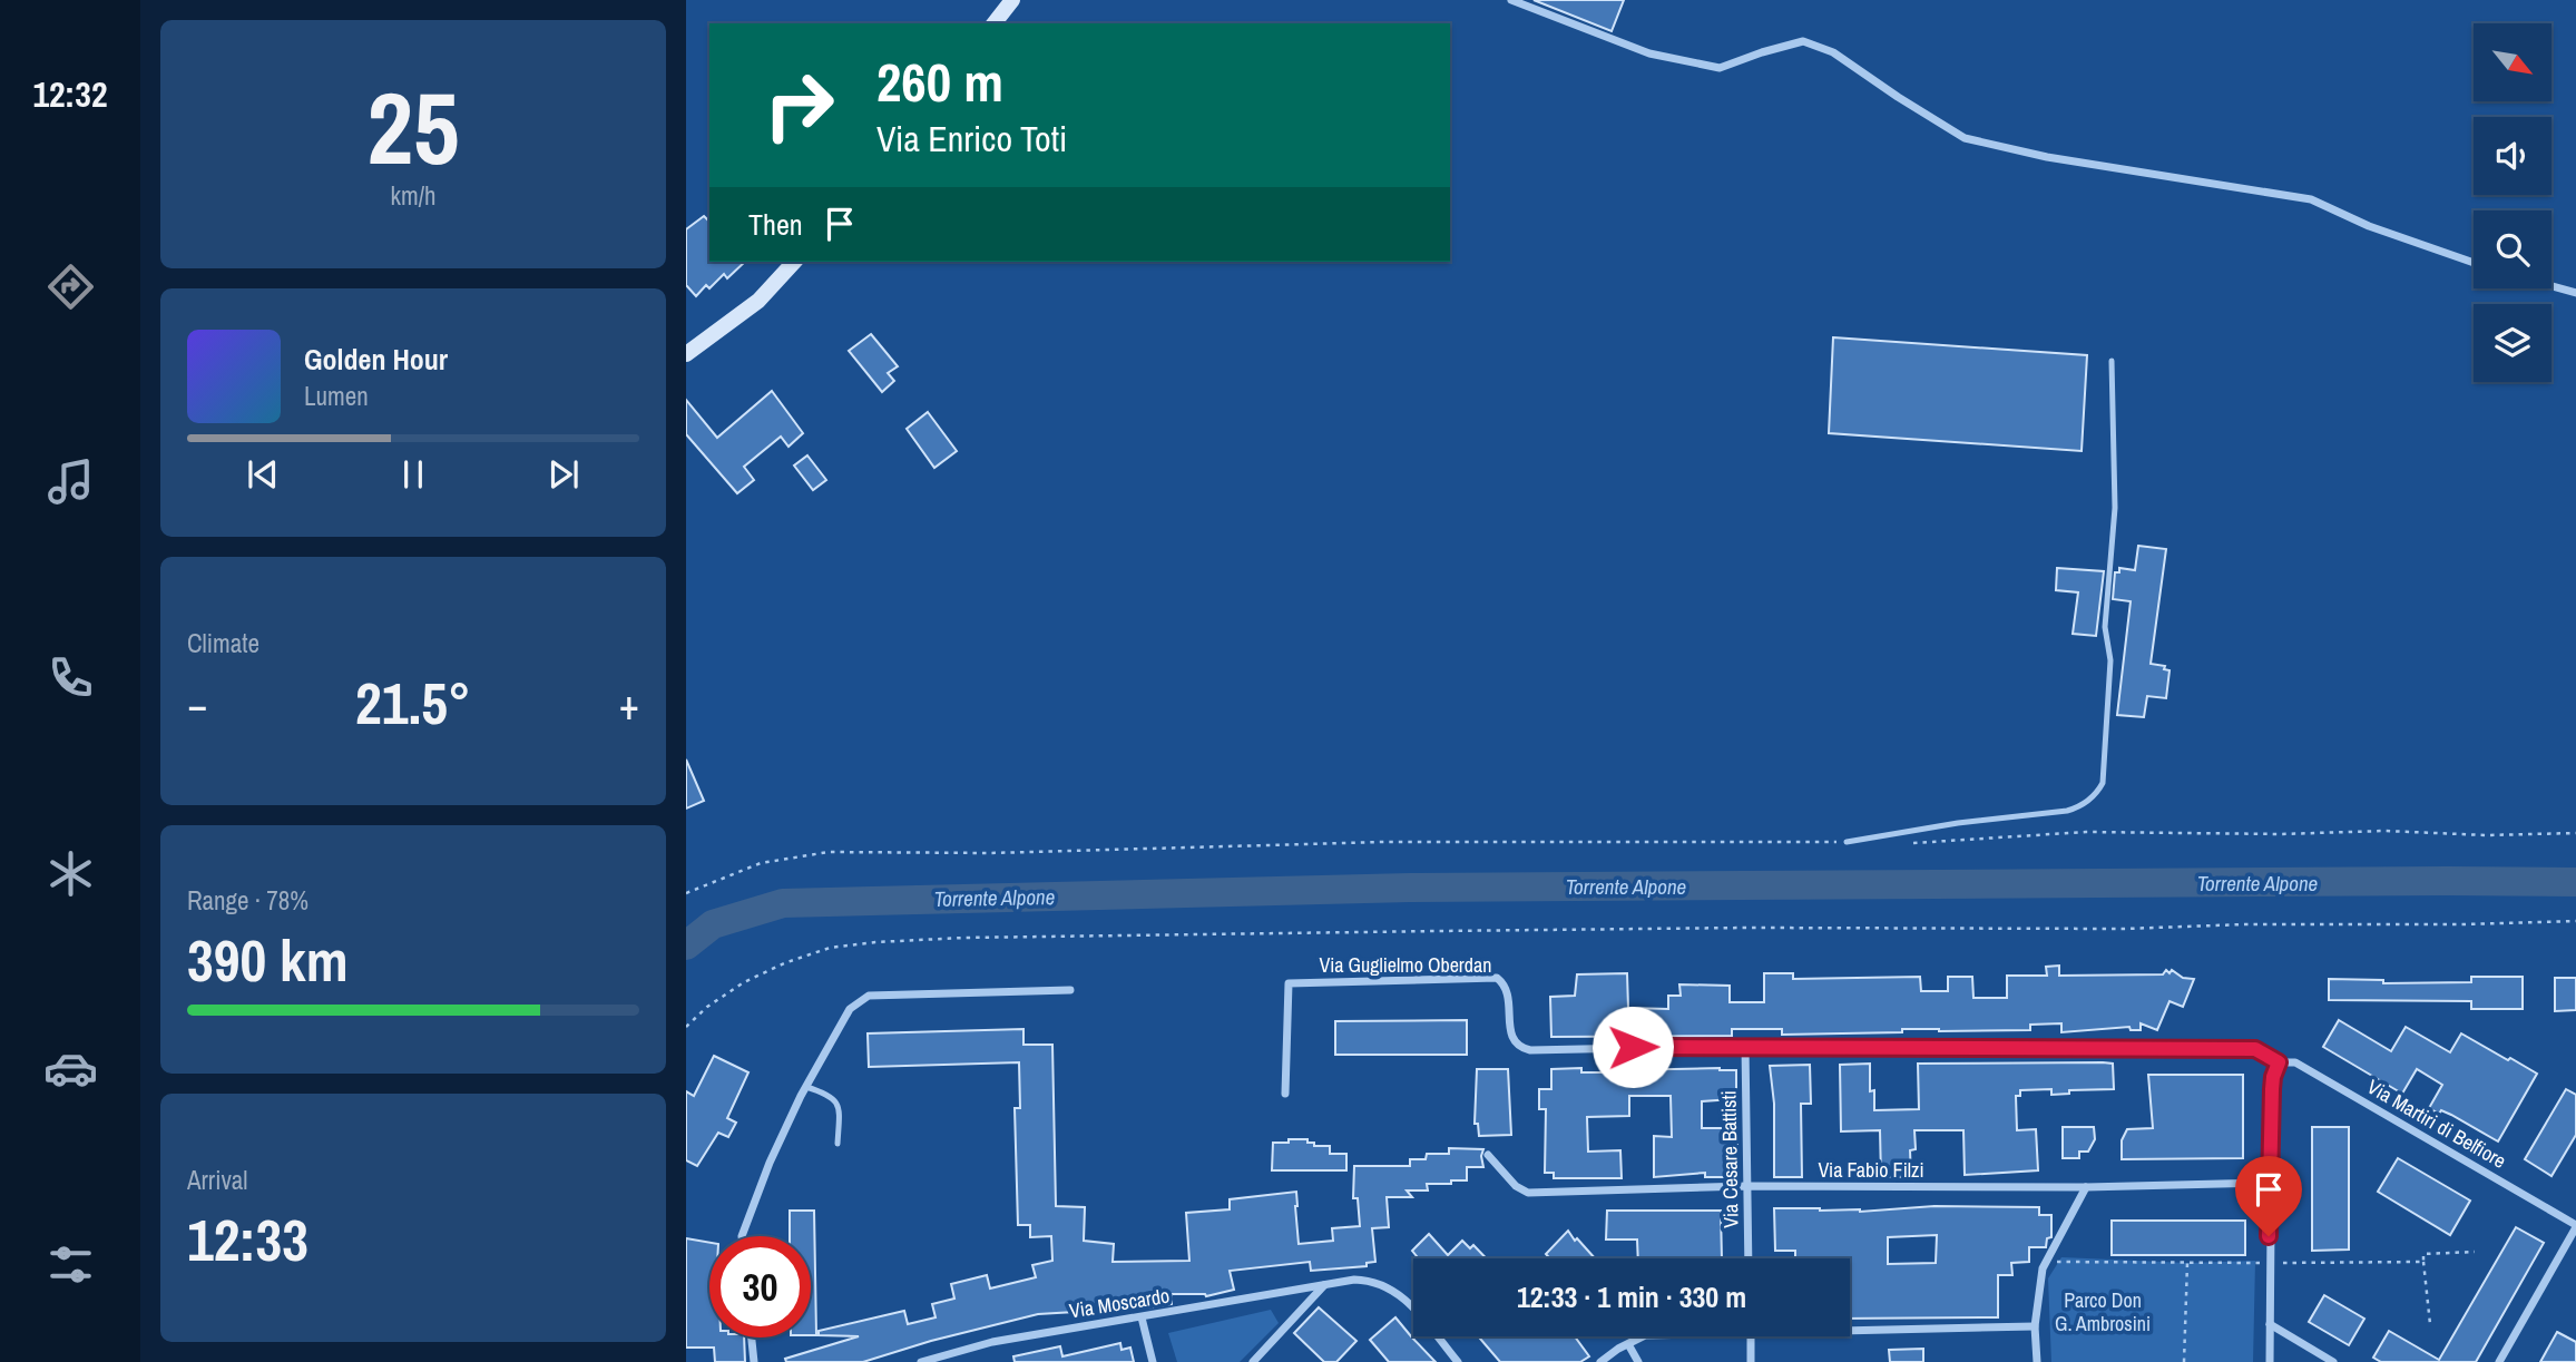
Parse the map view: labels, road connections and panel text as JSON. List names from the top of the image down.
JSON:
{
  "streets": {
    "street": [
      "Via Guglielmo Oberdan",
      "Via Martiri di Belfiore",
      "Via Cesare Battisti",
      "Via Fabio Filzi",
      "Via Moscardo"
    ]
  },
  "crossings": [
    ["Via Guglielmo Oberdan", "Via Martiri di Belfiore"],
    ["Via Guglielmo Oberdan", "Via Cesare Battisti"],
    ["Via Cesare Battisti", "Via Fabio Filzi"]
  ],
  "water": ["Torrente Alpone"],
  "parks": ["Parco Don G. Ambrosini"],
  "north": "bottom right",
  "page": {
    "tabs": "12:32",
    "tile": [
      ["25", "km/h"],
      "Climate",
      ["Range · 78%", "390 km"],
      ["Arrival", "12:33"]
    ],
    "turn": ["260 m", "Via Enrico Toti"],
    "then": "Then",
    "song": ["Golden Hour", "Lumen"],
    "heat": ["−", "21.5°", "+"],
    "limit": "30",
    "trip": "12:33 · 1 min · 330 m"
  }
}
